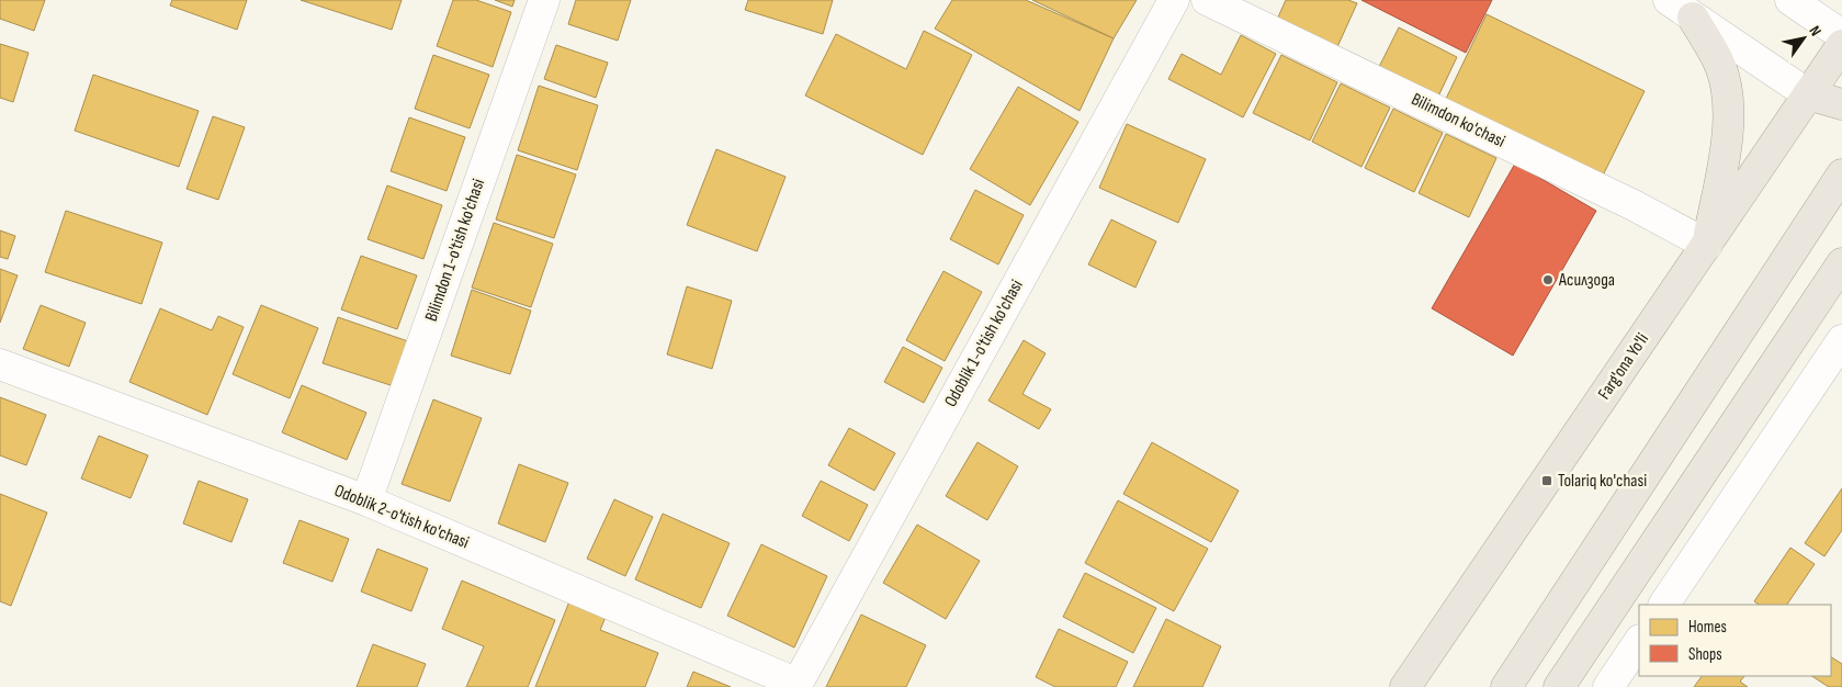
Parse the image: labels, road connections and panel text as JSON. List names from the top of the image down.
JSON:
{
  "streets": {
    "main road": ["Farg'ona Yo'li"],
    "street": [
      "Bilimdon ko'chasi",
      "Bilimdon 1-o'tish ko'chasi",
      "Odoblik 1-o'tish ko'chasi",
      "Odoblik 2-o'tish ko'chasi"
    ]
  },
  "crossings": [
    ["Bilimdon ko'chasi", "Farg'ona Yo'li"],
    ["Bilimdon 1-o'tish ko'chasi", "Odoblik 2-o'tish ko'chasi"],
    ["Odoblik 1-o'tish ko'chasi", "Odoblik 2-o'tish ko'chasi"]
  ],
  "places": {
    "other": ["Асилзода"],
    "transit": ["Tolariq ko'chasi"]
  },
  "legend": ["Homes", "Shops"],
  "north": "top right"
}
